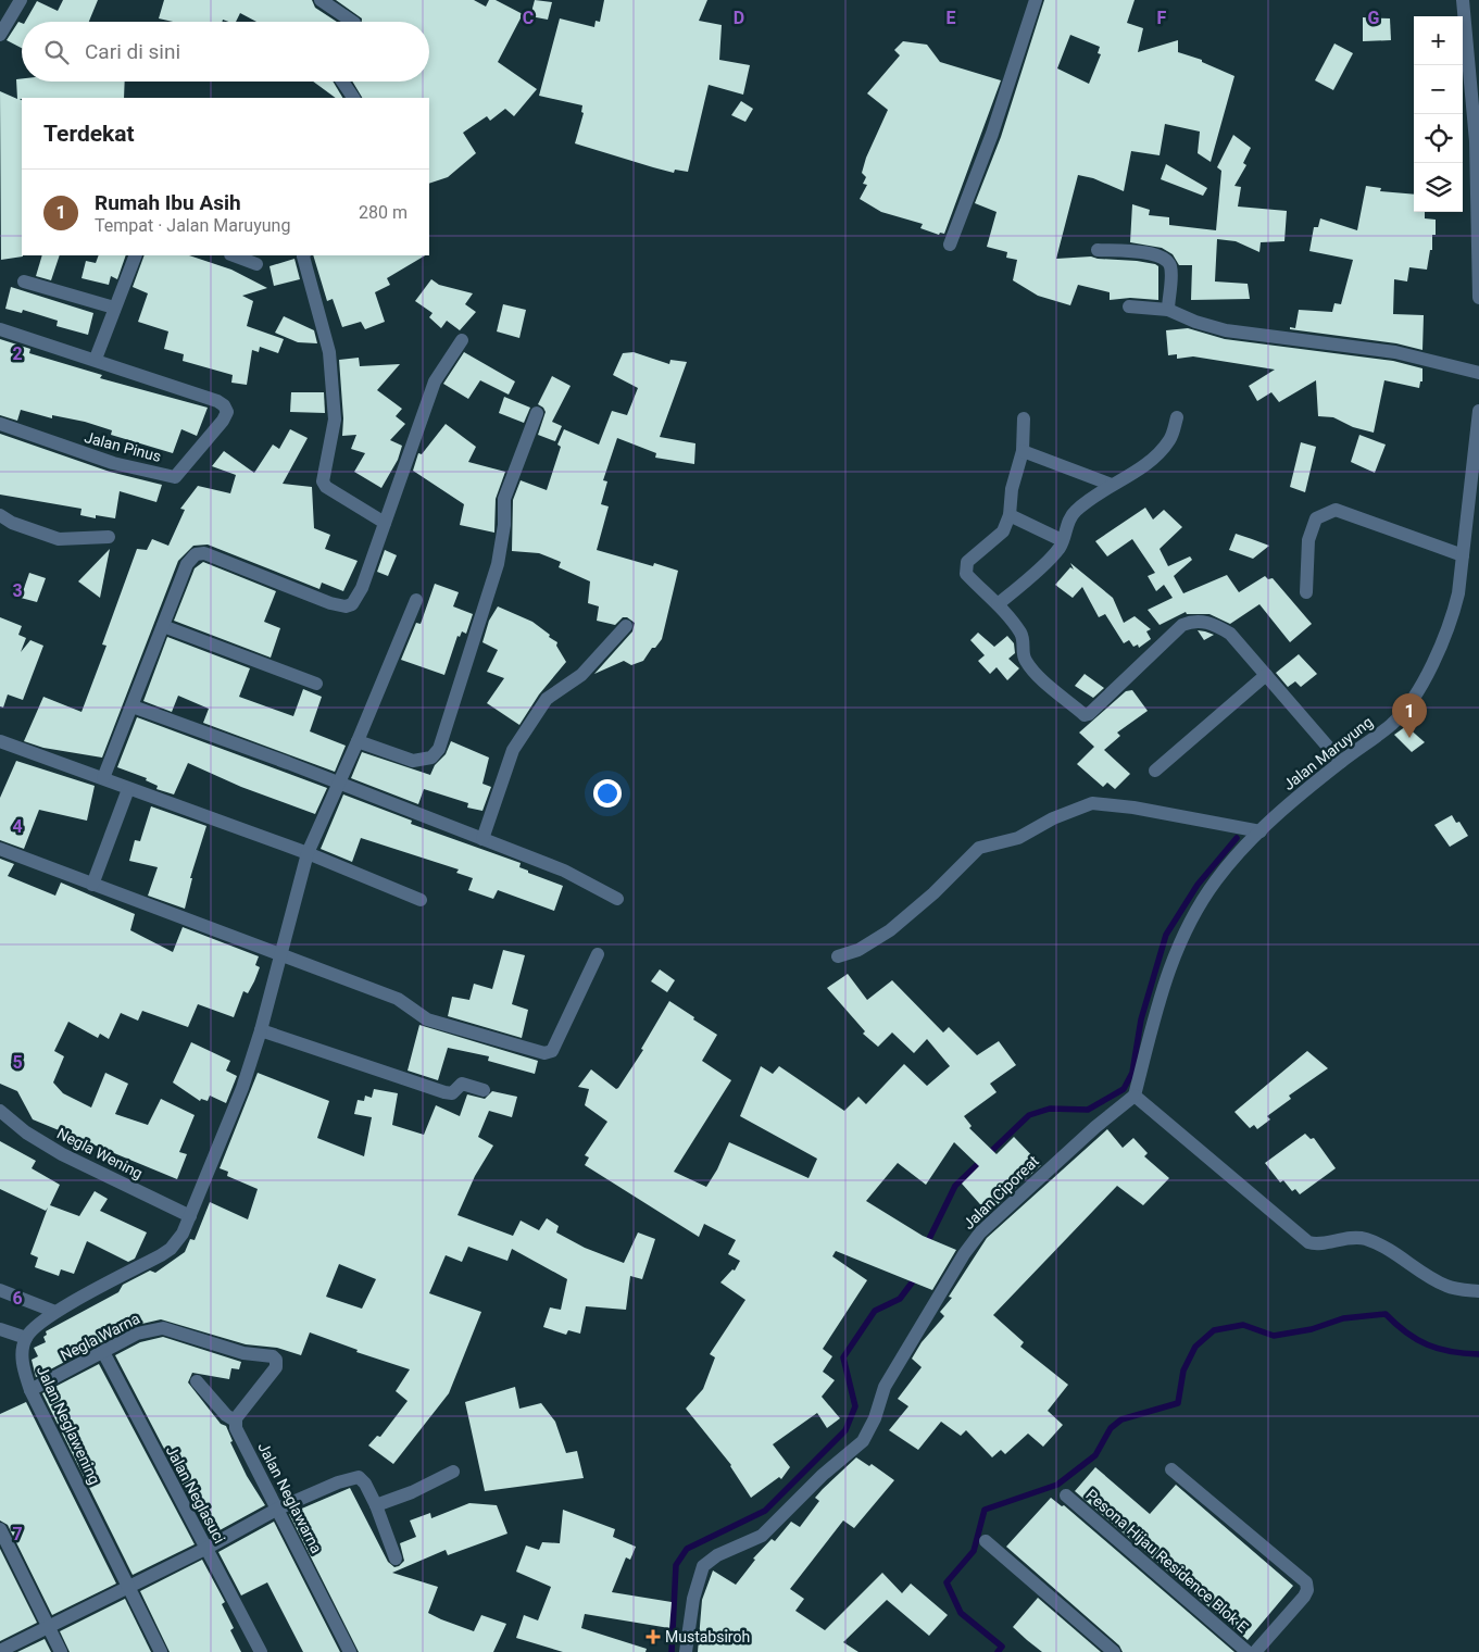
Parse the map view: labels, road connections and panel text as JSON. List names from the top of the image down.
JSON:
{
  "streets": {
    "street": [
      "Jalan Pinus",
      "Jalan Maruyung",
      "Negla Wening",
      "Jalan Ciporeat",
      "Negla Warna",
      "Jalan Neglawening",
      "Jalan Neglasuci",
      "Jalan Neglawarna",
      "Pesona Hijau Residence Blok E"
    ]
  },
  "crossings": [
    ["Jalan Maruyung", "Jalan Ciporeat"],
    ["Negla Warna", "Jalan Neglawening"],
    ["Negla Warna", "Jalan Neglasuci"],
    ["Negla Warna", "Jalan Neglawarna"]
  ],
  "places": {
    "health": ["Mustabsiroh"]
  },
  "page": {
    "map_buttons": ["+", "−"],
    "search": "Cari di sini",
    "heading": "Terdekat",
    "list": [
      {
        "mark": "1",
        "name": "Rumah Ibu Asih",
        "note": "Tempat · Jalan Maruyung",
        "value": "280 m"
      }
    ],
    "pins": "1"
  },
  "grid": {
    "columns": [
      "C",
      "D",
      "E",
      "F",
      "G"
    ],
    "rows": [
      "2",
      "3",
      "4",
      "5",
      "6",
      "7"
    ]
  }
}
